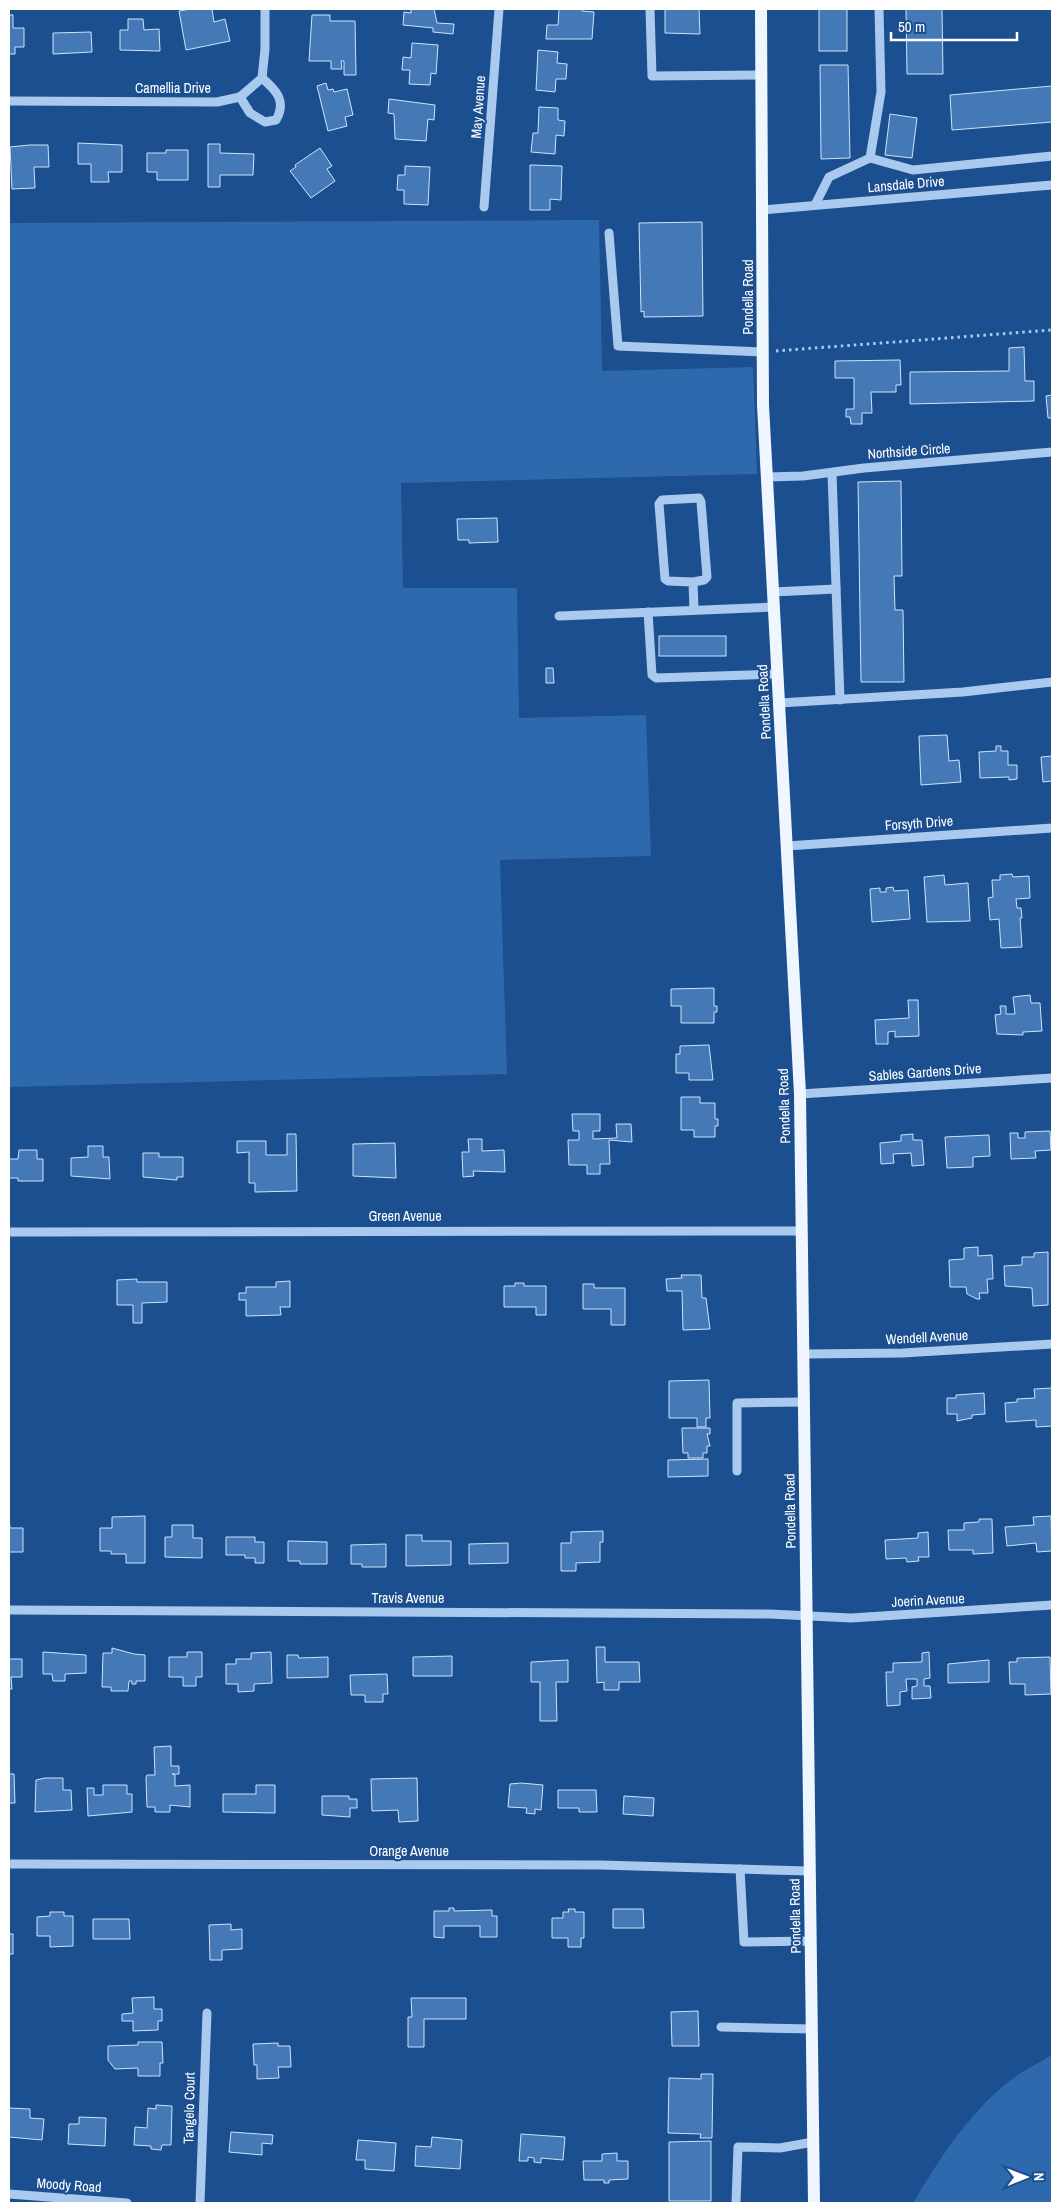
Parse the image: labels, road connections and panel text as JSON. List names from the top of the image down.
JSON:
{
  "streets": {
    "main road": ["Pondella Road"],
    "street": [
      "Camellia Drive",
      "May Avenue",
      "Lansdale Drive",
      "Northside Circle",
      "Forsyth Drive",
      "Sables Gardens Drive",
      "Green Avenue",
      "Wendell Avenue",
      "Travis Avenue",
      "Joerin Avenue",
      "Orange Avenue",
      "Tangelo Court",
      "Moody Road"
    ]
  },
  "crossings": [
    ["Lansdale Drive", "Pondella Road"],
    ["Pondella Road", "Northside Circle"],
    ["Pondella Road", "Forsyth Drive"],
    ["Pondella Road", "Sables Gardens Drive"],
    ["Pondella Road", "Green Avenue"],
    ["Pondella Road", "Wendell Avenue"],
    ["Pondella Road", "Travis Avenue"],
    ["Pondella Road", "Joerin Avenue"],
    ["Pondella Road", "Orange Avenue"],
    ["Travis Avenue", "Joerin Avenue"]
  ],
  "scale_bar": "50 m",
  "north": "right"
}
